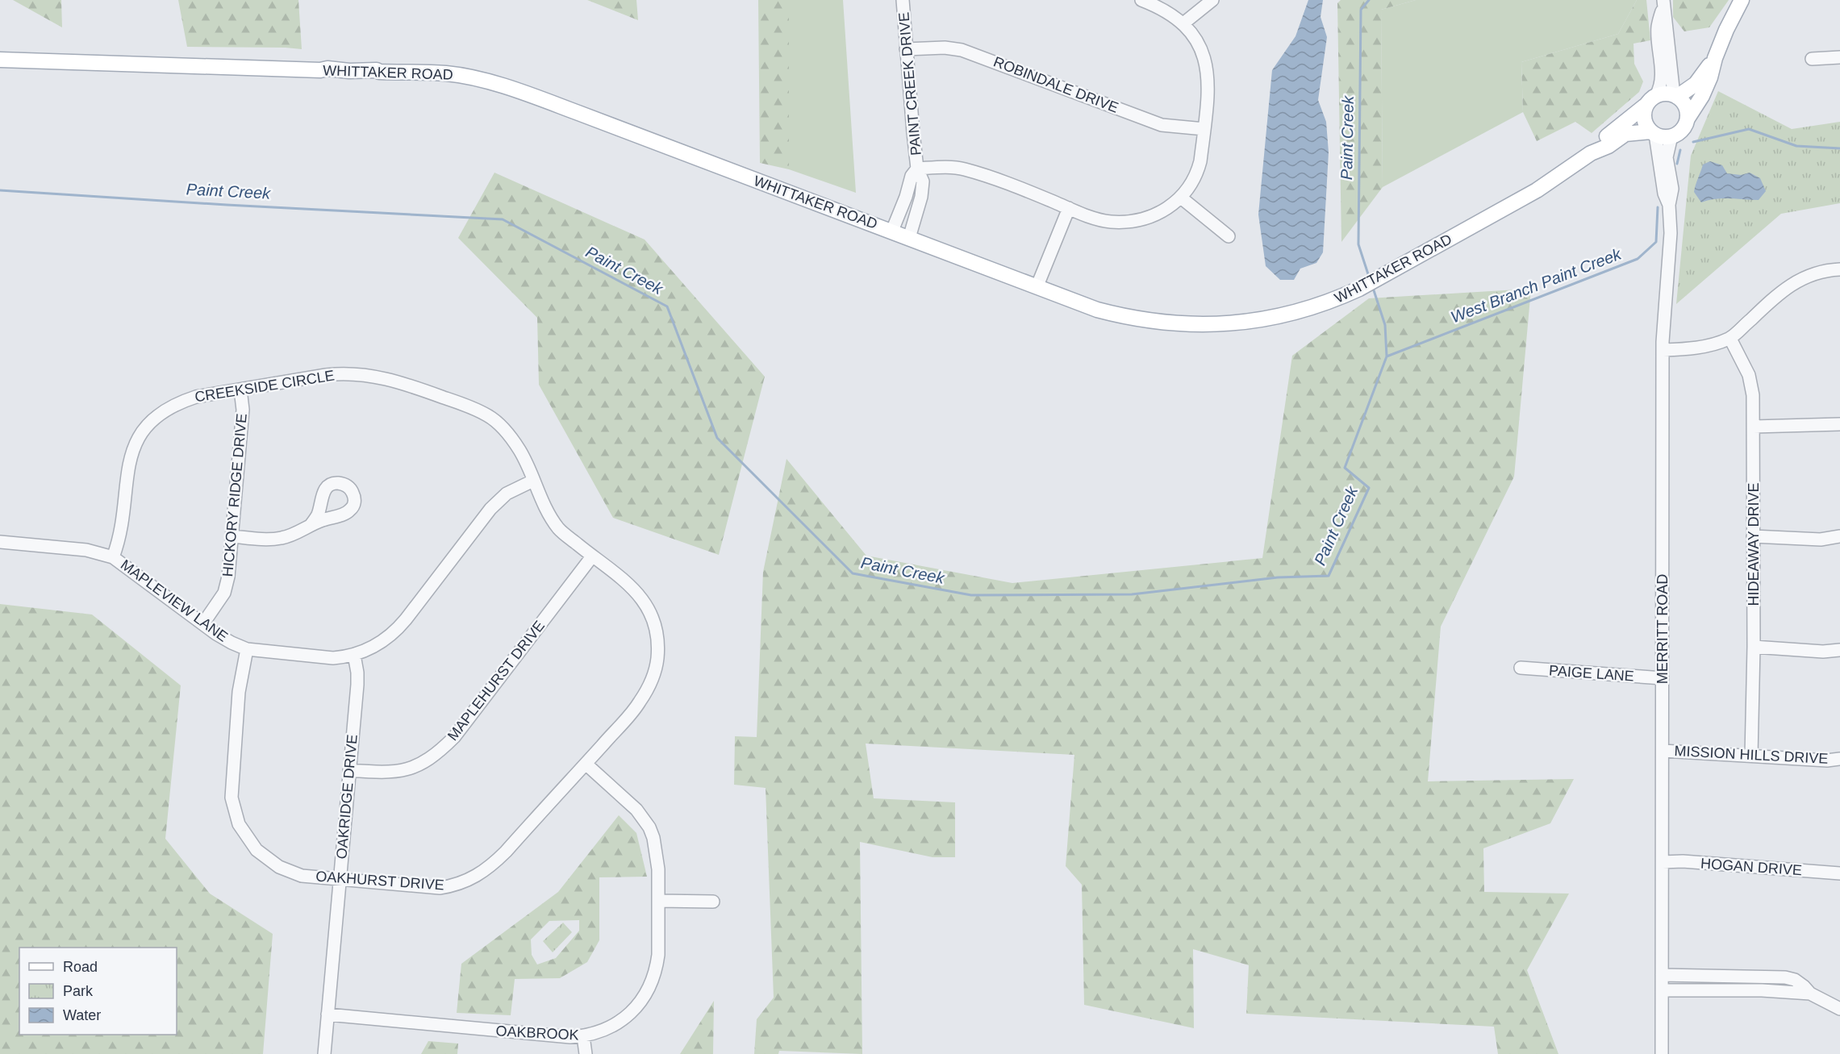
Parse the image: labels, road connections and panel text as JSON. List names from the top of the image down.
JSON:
{
  "streets": {
    "main road": ["WHITTAKER ROAD"],
    "street": [
      "PAINT CREEK DRIVE",
      "ROBINDALE DRIVE",
      "CREEKSIDE CIRCLE",
      "HICKORY RIDGE DRIVE",
      "HIDEAWAY DRIVE",
      "MAPLEVIEW LANE",
      "MERRITT ROAD",
      "PAIGE LANE",
      "MAPLEHURST DRIVE",
      "MISSION HILLS DRIVE",
      "OAKRIDGE DRIVE",
      "HOGAN DRIVE",
      "OAKHURST DRIVE",
      "OAKBROOK"
    ]
  },
  "crossings": [
    ["WHITTAKER ROAD", "PAINT CREEK DRIVE"],
    ["WHITTAKER ROAD", "MERRITT ROAD"],
    ["PAINT CREEK DRIVE", "ROBINDALE DRIVE"],
    ["CREEKSIDE CIRCLE", "HICKORY RIDGE DRIVE"],
    ["CREEKSIDE CIRCLE", "MAPLEVIEW LANE"],
    ["CREEKSIDE CIRCLE", "MAPLEHURST DRIVE"],
    ["CREEKSIDE CIRCLE", "OAKHURST DRIVE"],
    ["HICKORY RIDGE DRIVE", "MAPLEVIEW LANE"],
    ["HIDEAWAY DRIVE", "MISSION HILLS DRIVE"],
    ["MAPLEVIEW LANE", "OAKRIDGE DRIVE"],
    ["MAPLEVIEW LANE", "OAKHURST DRIVE"],
    ["MERRITT ROAD", "PAIGE LANE"],
    ["MERRITT ROAD", "MISSION HILLS DRIVE"],
    ["MERRITT ROAD", "HOGAN DRIVE"],
    ["MAPLEHURST DRIVE", "OAKRIDGE DRIVE"],
    ["MAPLEHURST DRIVE", "OAKHURST DRIVE"],
    ["OAKRIDGE DRIVE", "OAKHURST DRIVE"],
    ["OAKRIDGE DRIVE", "OAKBROOK"],
    ["OAKHURST DRIVE", "OAKBROOK"]
  ],
  "water": ["Paint Creek", "West Branch Paint Creek"],
  "legend": ["Road", "Park", "Water"]
}
